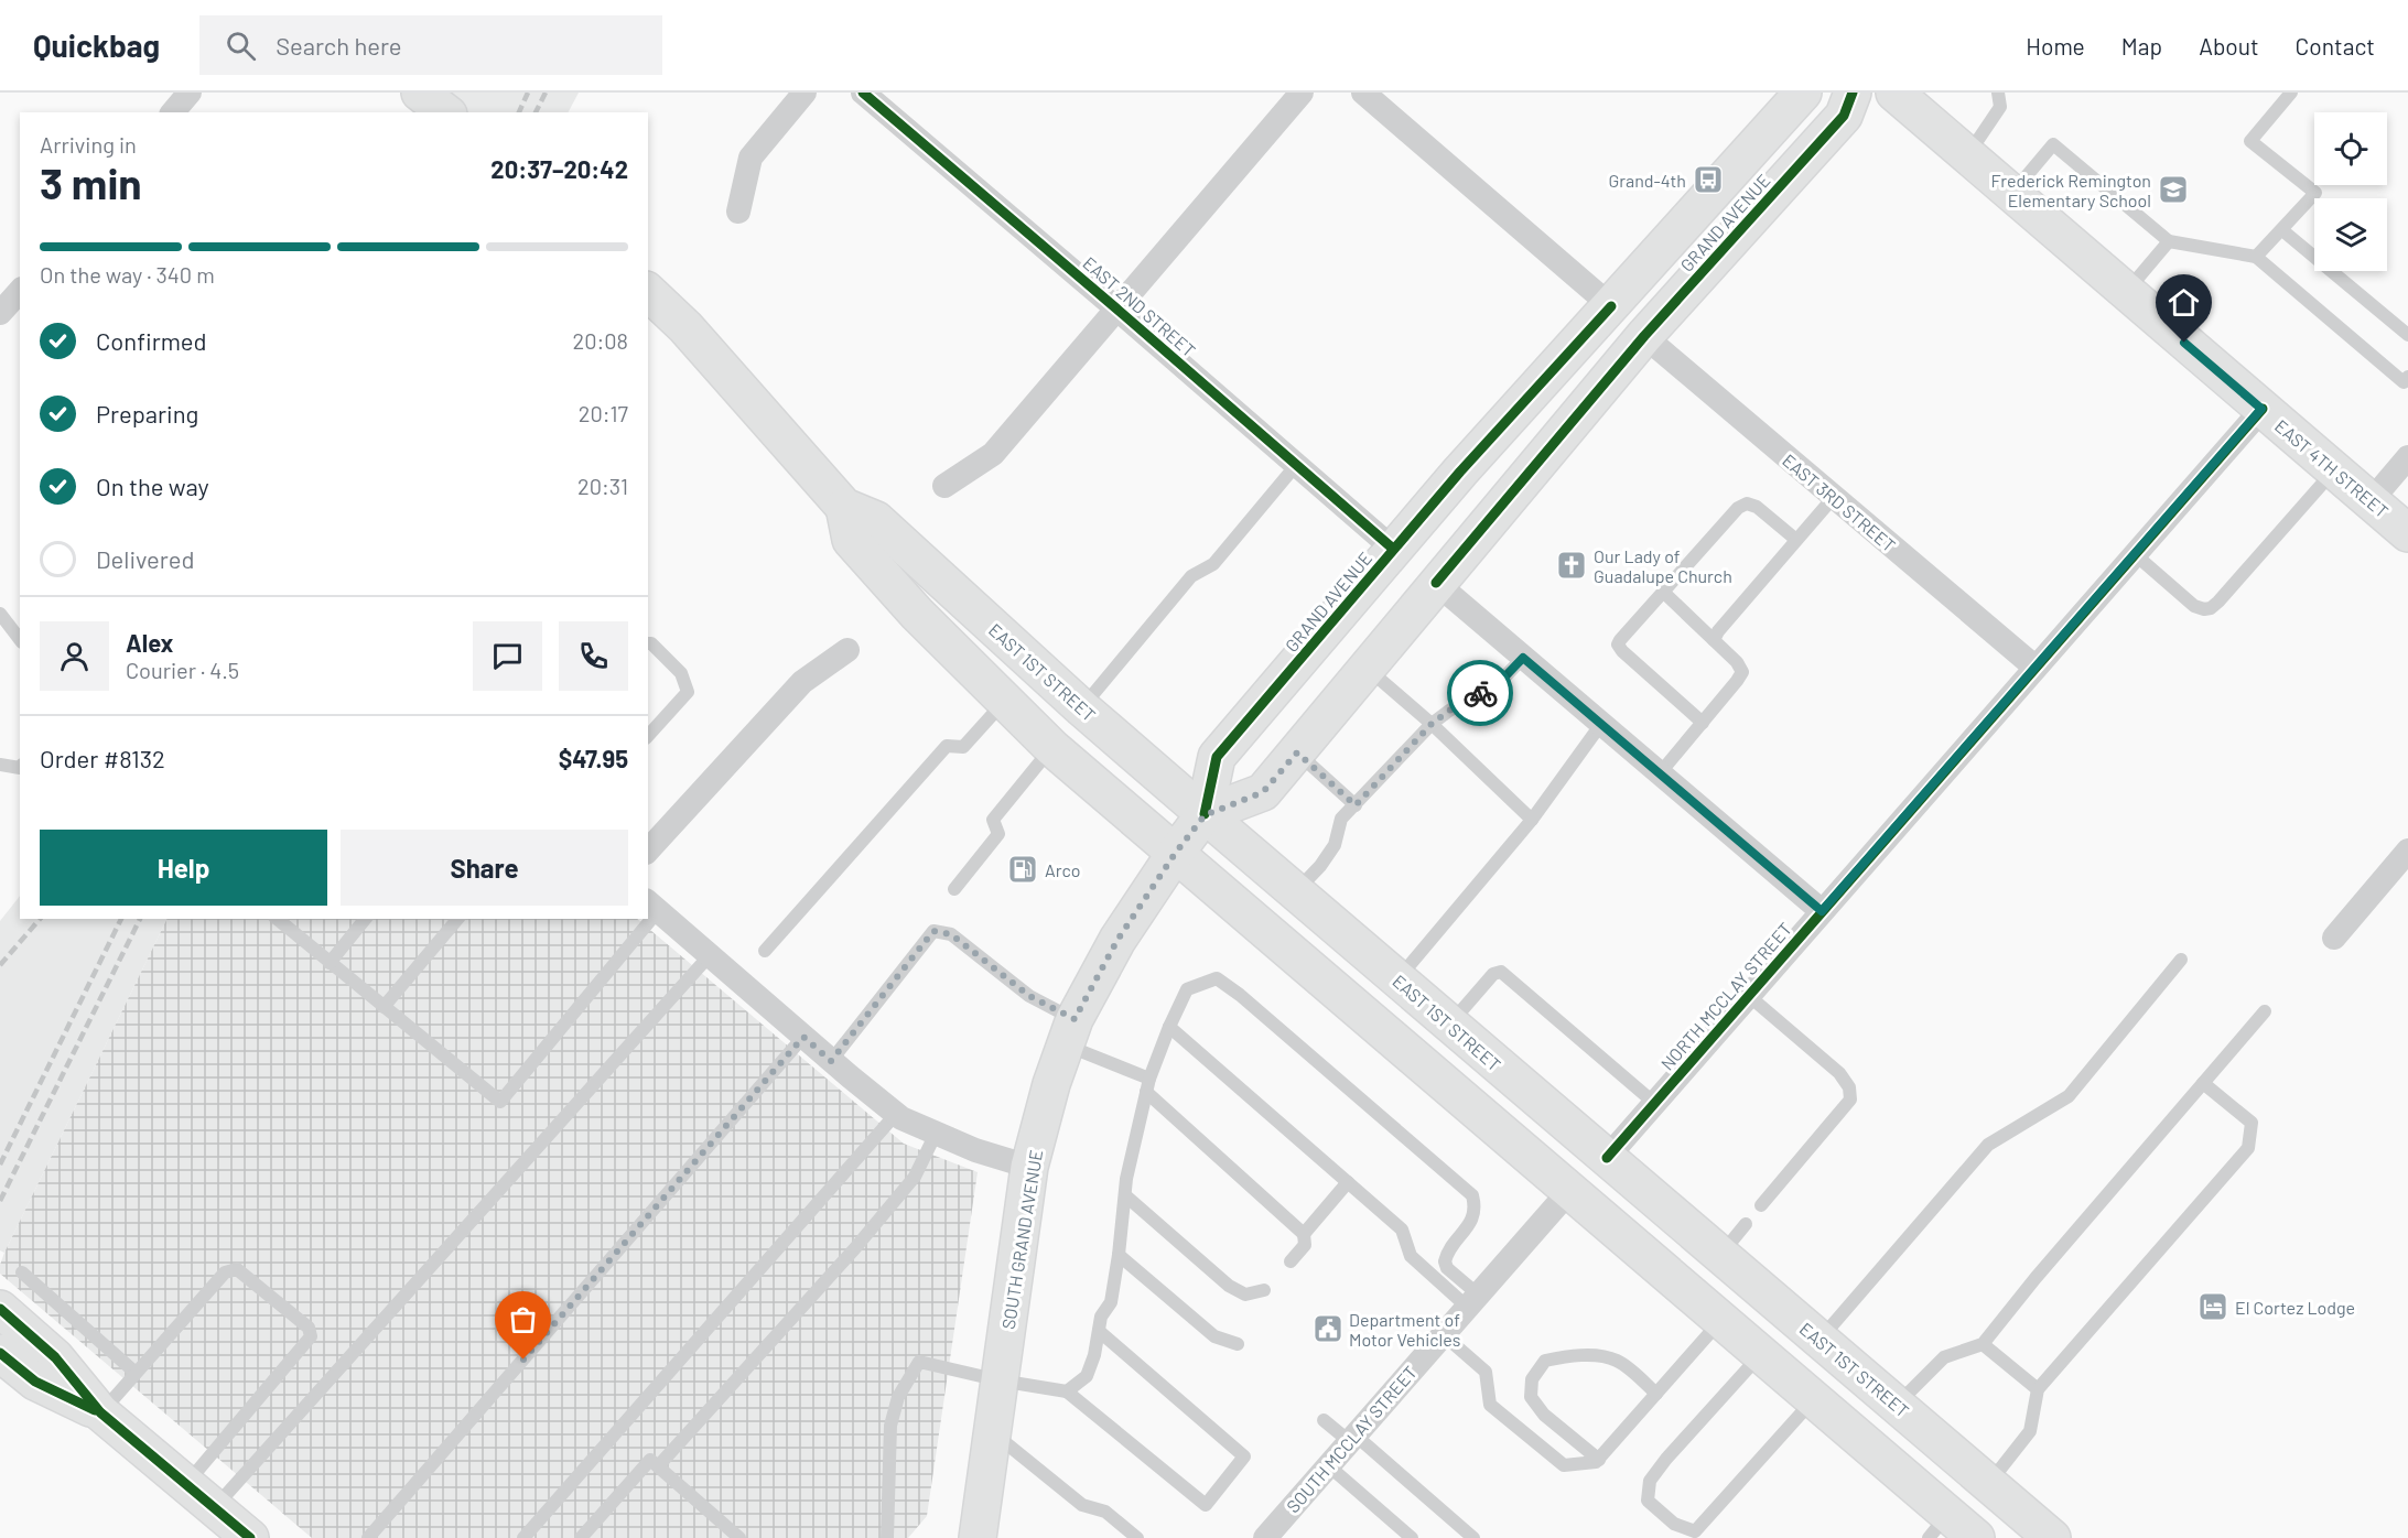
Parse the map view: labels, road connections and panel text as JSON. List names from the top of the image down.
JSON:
{
  "streets": {
    "main road": [
      "GRAND AVENUE",
      "EAST 4TH STREET",
      "EAST 1ST STREET",
      "SOUTH GRAND AVENUE"
    ],
    "street": [
      "EAST 2ND STREET",
      "EAST 3RD STREET",
      "NORTH MCCLAY STREET",
      "SOUTH MCCLAY STREET"
    ]
  },
  "crossings": [
    ["GRAND AVENUE", "EAST 2ND STREET"],
    ["GRAND AVENUE", "EAST 3RD STREET"],
    ["GRAND AVENUE", "EAST 1ST STREET"],
    ["GRAND AVENUE", "SOUTH GRAND AVENUE"],
    ["EAST 4TH STREET", "NORTH MCCLAY STREET"],
    ["EAST 3RD STREET", "NORTH MCCLAY STREET"],
    ["EAST 1ST STREET", "NORTH MCCLAY STREET"]
  ],
  "places": {
    "bus stop": ["Grand-4th"],
    "school or university": ["Frederick Remington Elementary School"],
    "church": ["Our Lady of Guadalupe Church"],
    "fuel station": ["Arco"],
    "hotel": ["El Cortez Lodge"],
    "public building": ["Department of Motor Vehicles"]
  },
  "page": {
    "header": "Quickbag",
    "search": "Search here",
    "nav": [
      "Home",
      "Map",
      "About",
      "Contact"
    ],
    "heading": ["3 min", "Arriving in", "20:37–20:42"],
    "panel": [
      "Alex",
      "Courier · 4.5",
      "Order #8132",
      "$47.95"
    ],
    "bar": "On the way · 340 m",
    "list": [
      ["Confirmed", "20:08"],
      ["Preparing", "20:17"],
      ["On the way", "20:31"],
      "Delivered"
    ],
    "buttons": ["Help", "Share"]
  }
}
